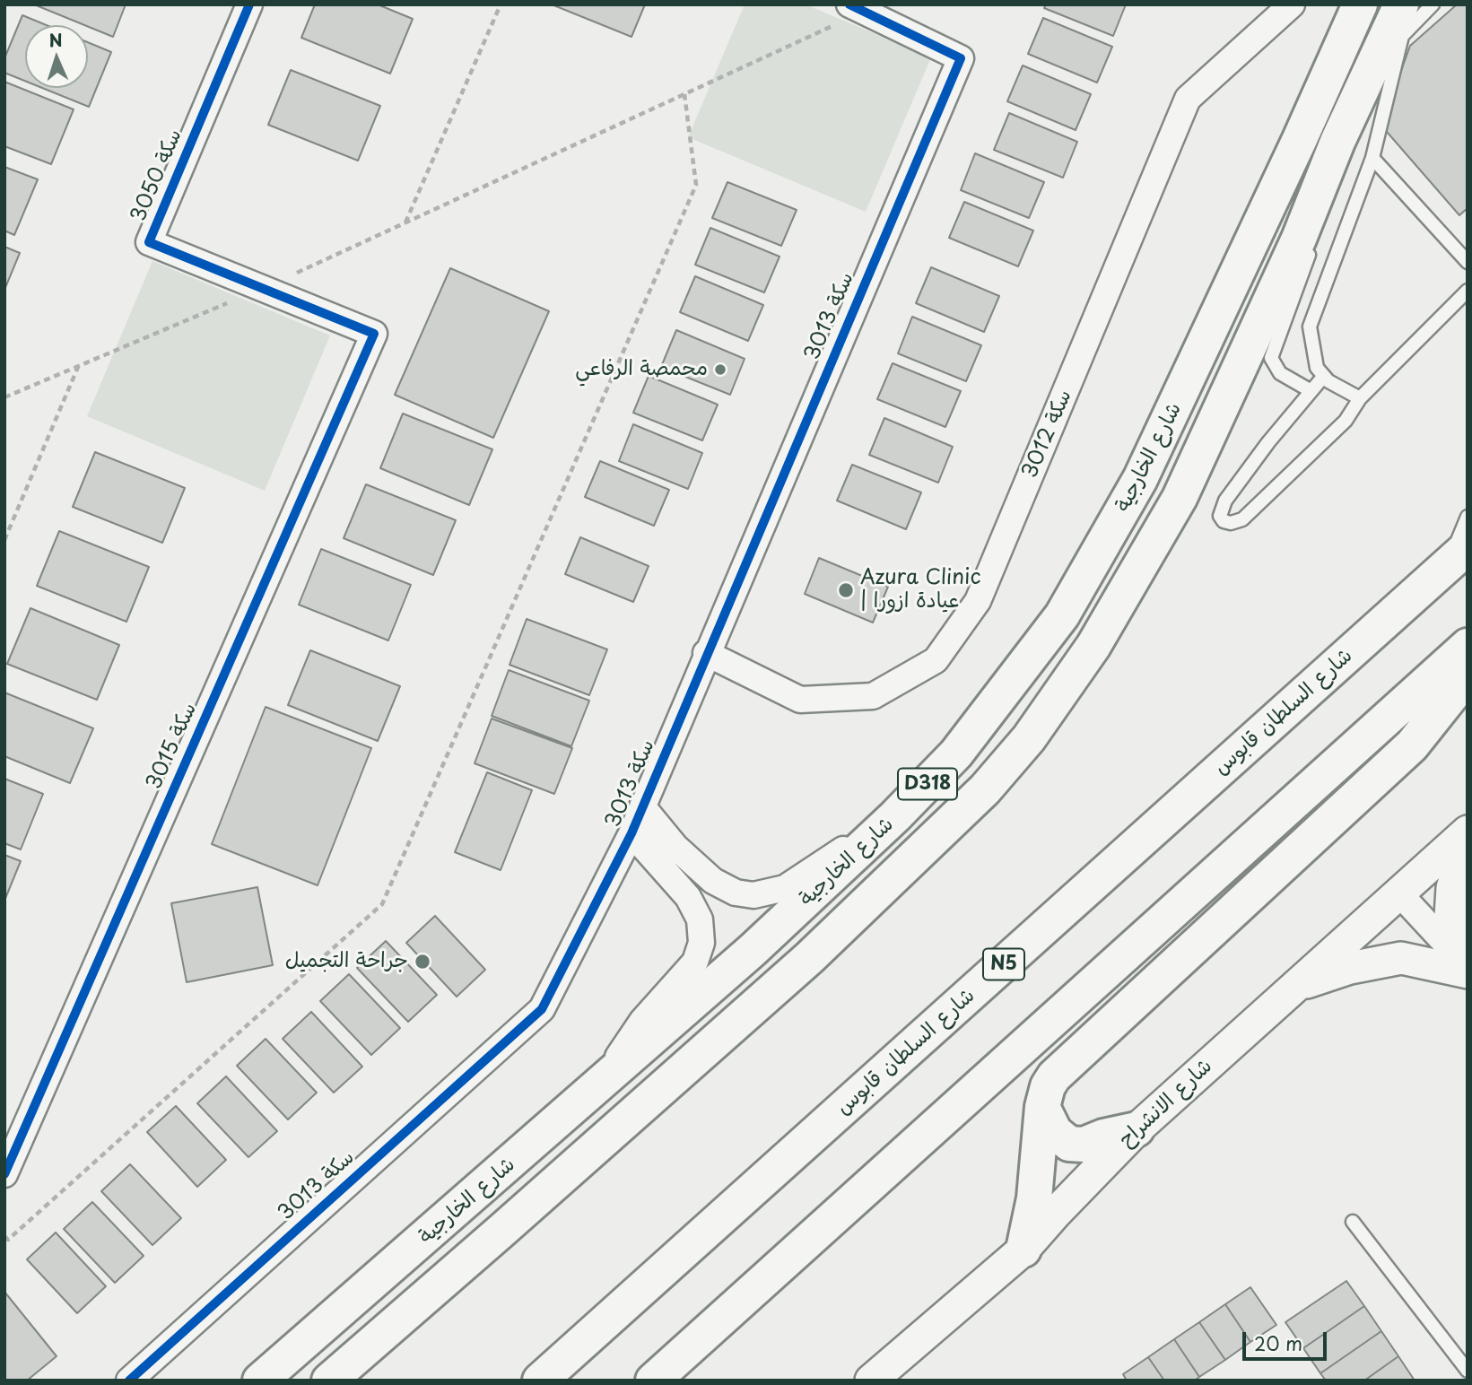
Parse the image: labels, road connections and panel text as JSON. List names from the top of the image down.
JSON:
{
  "streets": {
    "main road": [
      "شارع الخارجية",
      "شارع السلطان قابوس",
      "D318",
      "N5"
    ],
    "street": [
      "سكة 3050",
      "سكة 3013",
      "سكة 3012",
      "سكة 3015",
      "شارع الانشراح"
    ]
  },
  "crossings": [
    ["سكة 3050", "سكة 3015"],
    ["سكة 3013", "سكة 3012"]
  ],
  "places": ["محمصة الرفاعي", "Azura Clinic | عيادة ازورا", "جراحة التجميل"],
  "scale_bar": "20 m",
  "north": "top"
}
